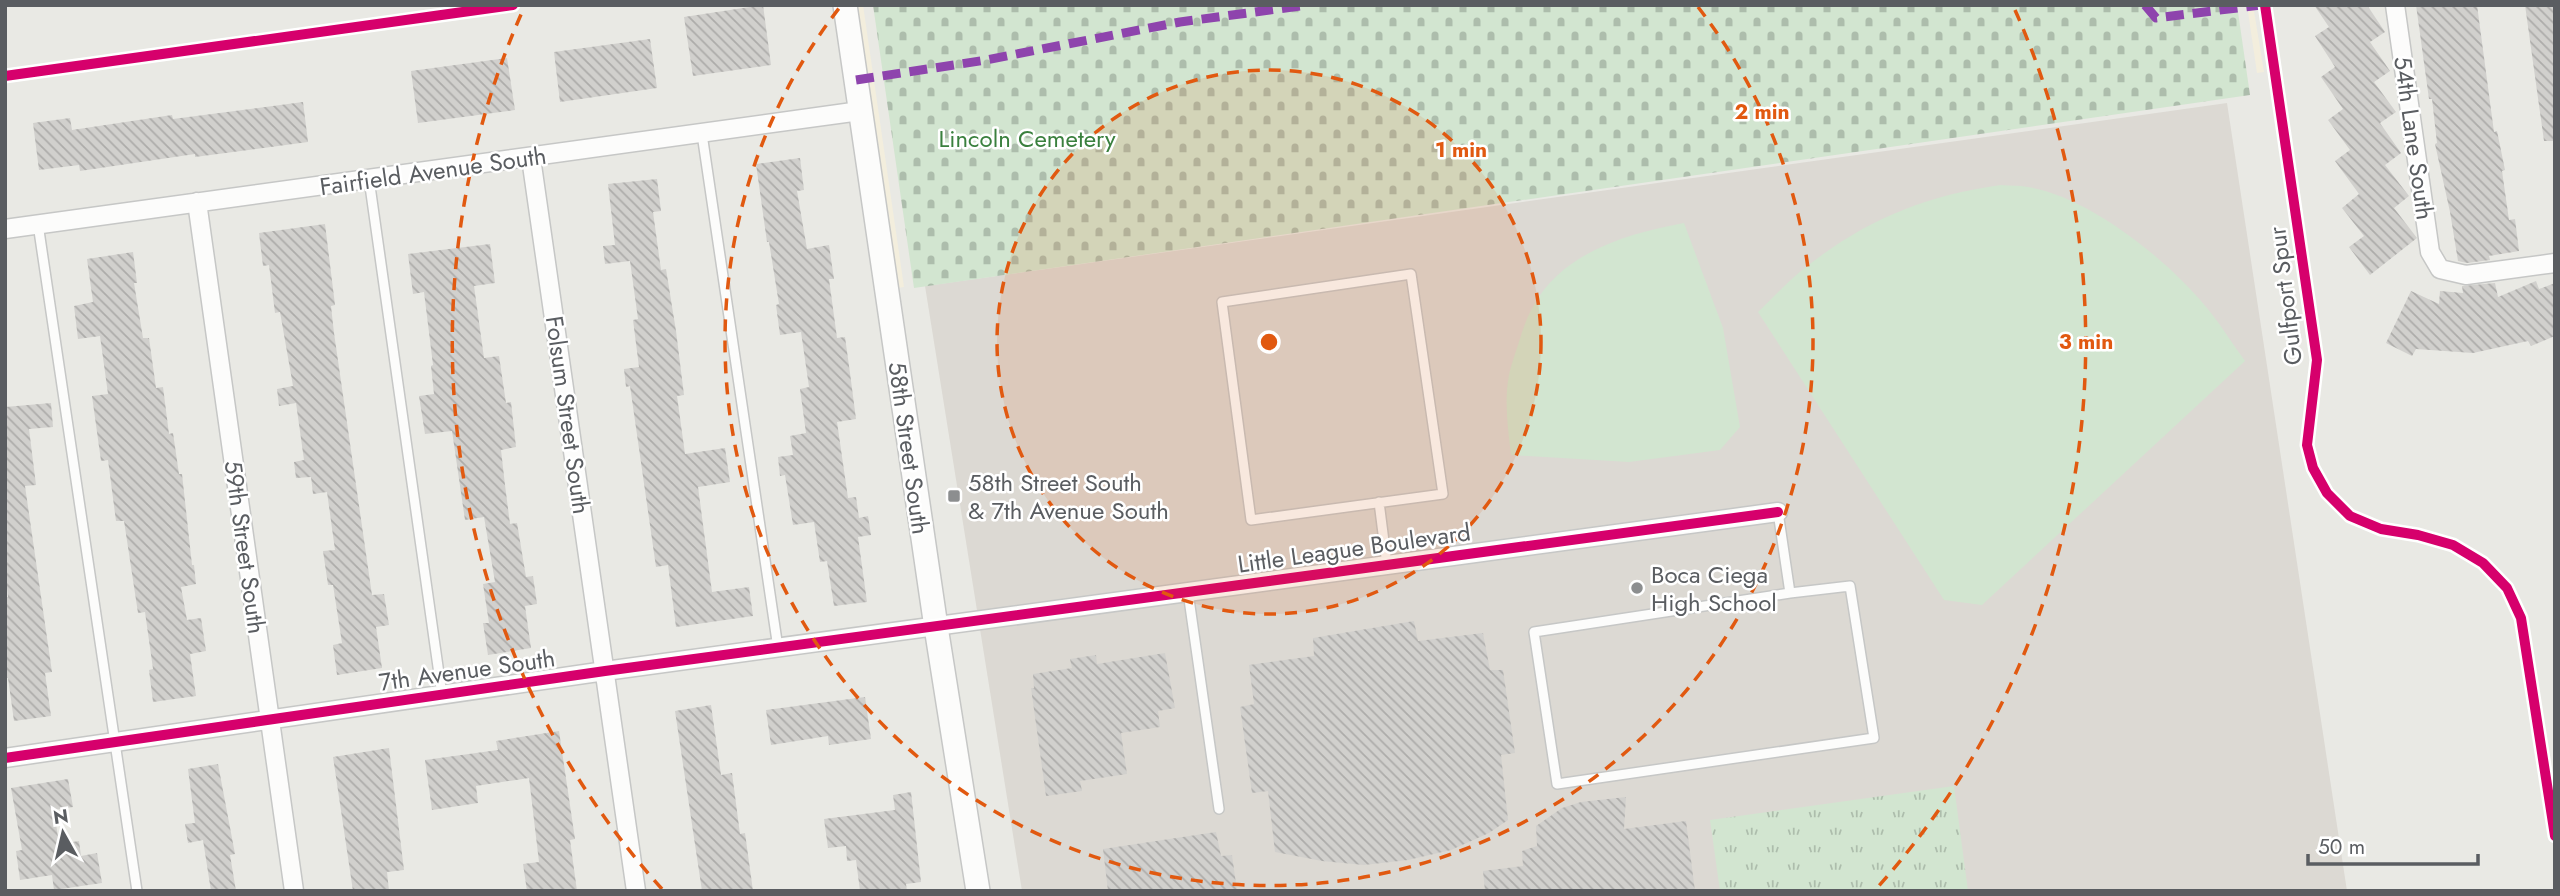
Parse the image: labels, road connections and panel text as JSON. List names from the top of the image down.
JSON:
{
  "streets": {
    "street": [
      "54th Lane South",
      "Fairfield Avenue South",
      "Folsum Street South",
      "58th Street South",
      "59th Street South",
      "Little League Boulevard",
      "7th Avenue South"
    ],
    "cycle path": ["Gulfport Spur"]
  },
  "crossings": [
    ["Fairfield Avenue South", "Folsum Street South"],
    ["Fairfield Avenue South", "58th Street South"],
    ["Fairfield Avenue South", "59th Street South"],
    ["Folsum Street South", "7th Avenue South"],
    ["58th Street South", "Little League Boulevard"],
    ["58th Street South", "7th Avenue South"],
    ["59th Street South", "7th Avenue South"],
    ["Little League Boulevard", "7th Avenue South"]
  ],
  "parks": ["Lincoln Cemetery"],
  "places": {
    "transit": ["58th Street South & 7th Avenue South"],
    "other": ["Boca Ciega High School"]
  },
  "scale_bar": "50 m",
  "north": "top",
  "rings": ["2 min", "1 min", "3 min"]
}
